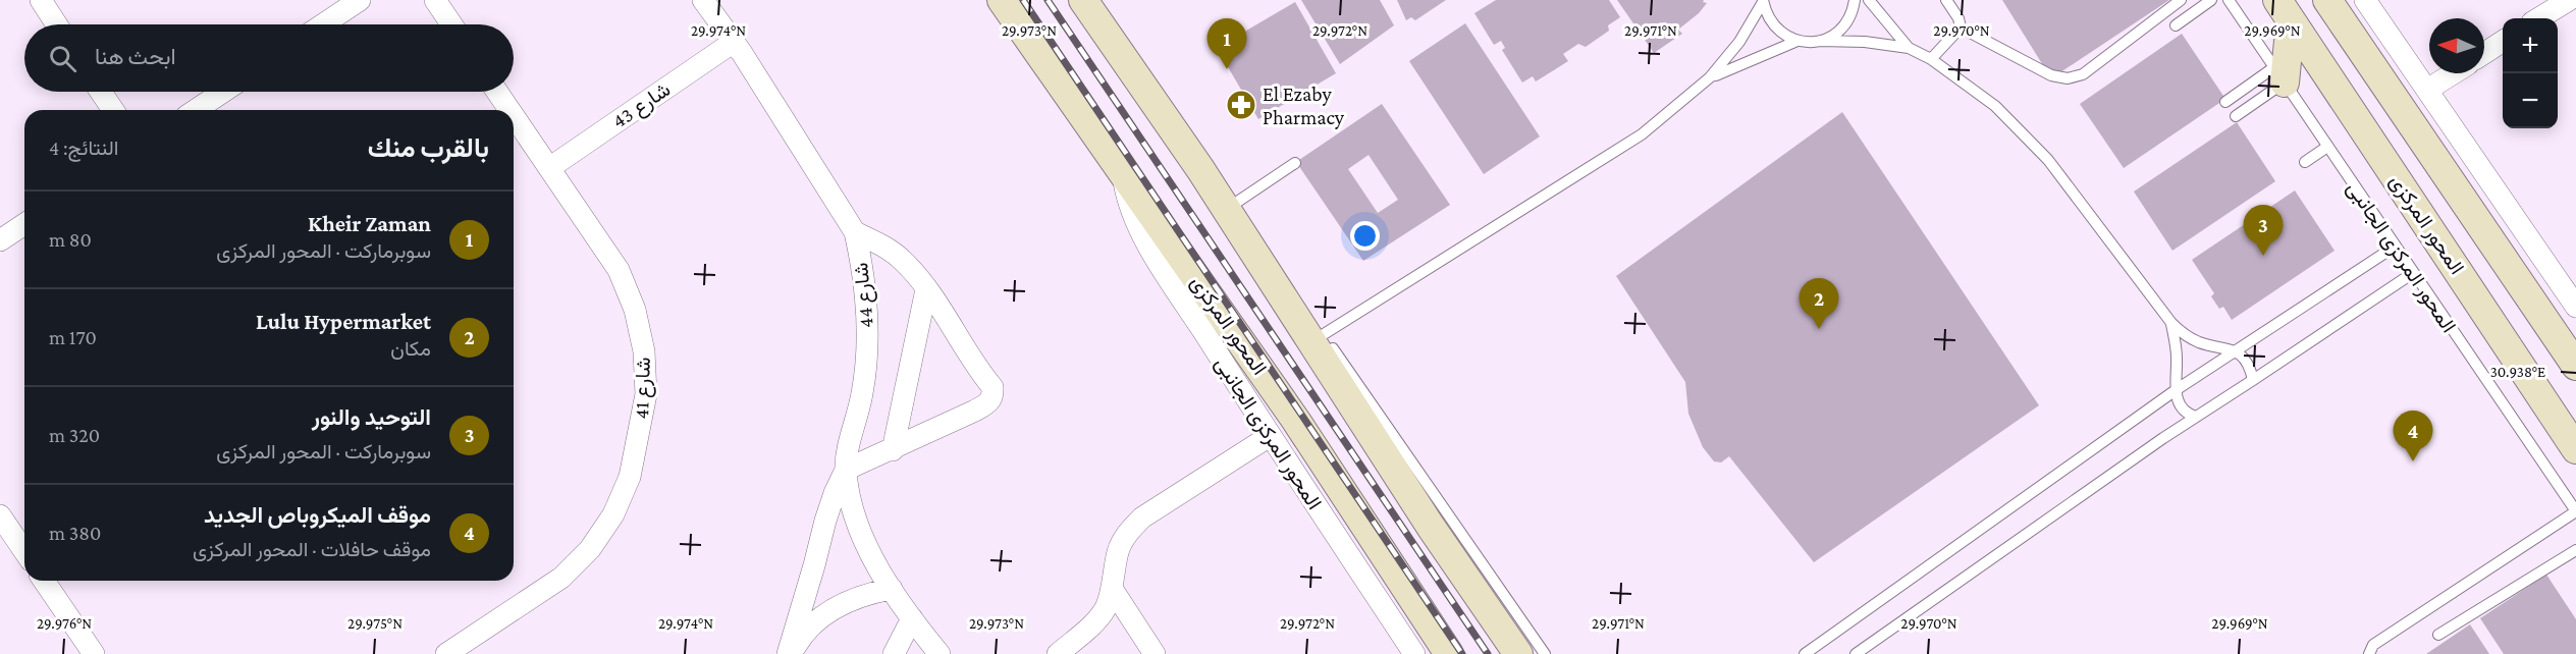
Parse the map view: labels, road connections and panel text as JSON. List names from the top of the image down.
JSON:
{
  "streets": {
    "main road": ["المحور المركزى"],
    "street": [
      "شارع 43",
      "المحور المركزى الجانبى",
      "شارع 44",
      "شارع 41"
    ]
  },
  "crossings": [
    ["شارع 43", "شارع 44"],
    ["شارع 43", "شارع 41"],
    ["المحور المركزى", "المحور المركزى الجانبى"]
  ],
  "places": {
    "pharmacy": ["El Ezaby Pharmacy"]
  },
  "north": "left",
  "page": {
    "map_buttons": ["+", "−"],
    "pins": [
      "1",
      "3",
      "2",
      "4"
    ],
    "search": "ابحث هنا",
    "heading": ["بالقرب منك", "النتائج: 4"],
    "list": [
      {
        "mark": "1",
        "name": "Kheir Zaman",
        "note": "سوبرماركت · المحور المركزى",
        "value": "80 m"
      },
      {
        "mark": "2",
        "name": "Lulu Hypermarket",
        "note": "مكان",
        "value": "170 m"
      },
      {
        "mark": "3",
        "name": "التوحيد والنور",
        "note": "سوبرماركت · المحور المركزى",
        "value": "320 m"
      },
      {
        "mark": "4",
        "name": "موقف الميكروباص الجديد",
        "note": "موقف حافلات · المحور المركزى",
        "value": "380 m"
      }
    ]
  },
  "coordinates": [
    "29.974°N",
    "29.973°N",
    "29.972°N",
    "29.971°N",
    "29.970°N",
    "29.969°N",
    "30.938°E",
    "29.976°N",
    "29.975°N"
  ]
}
